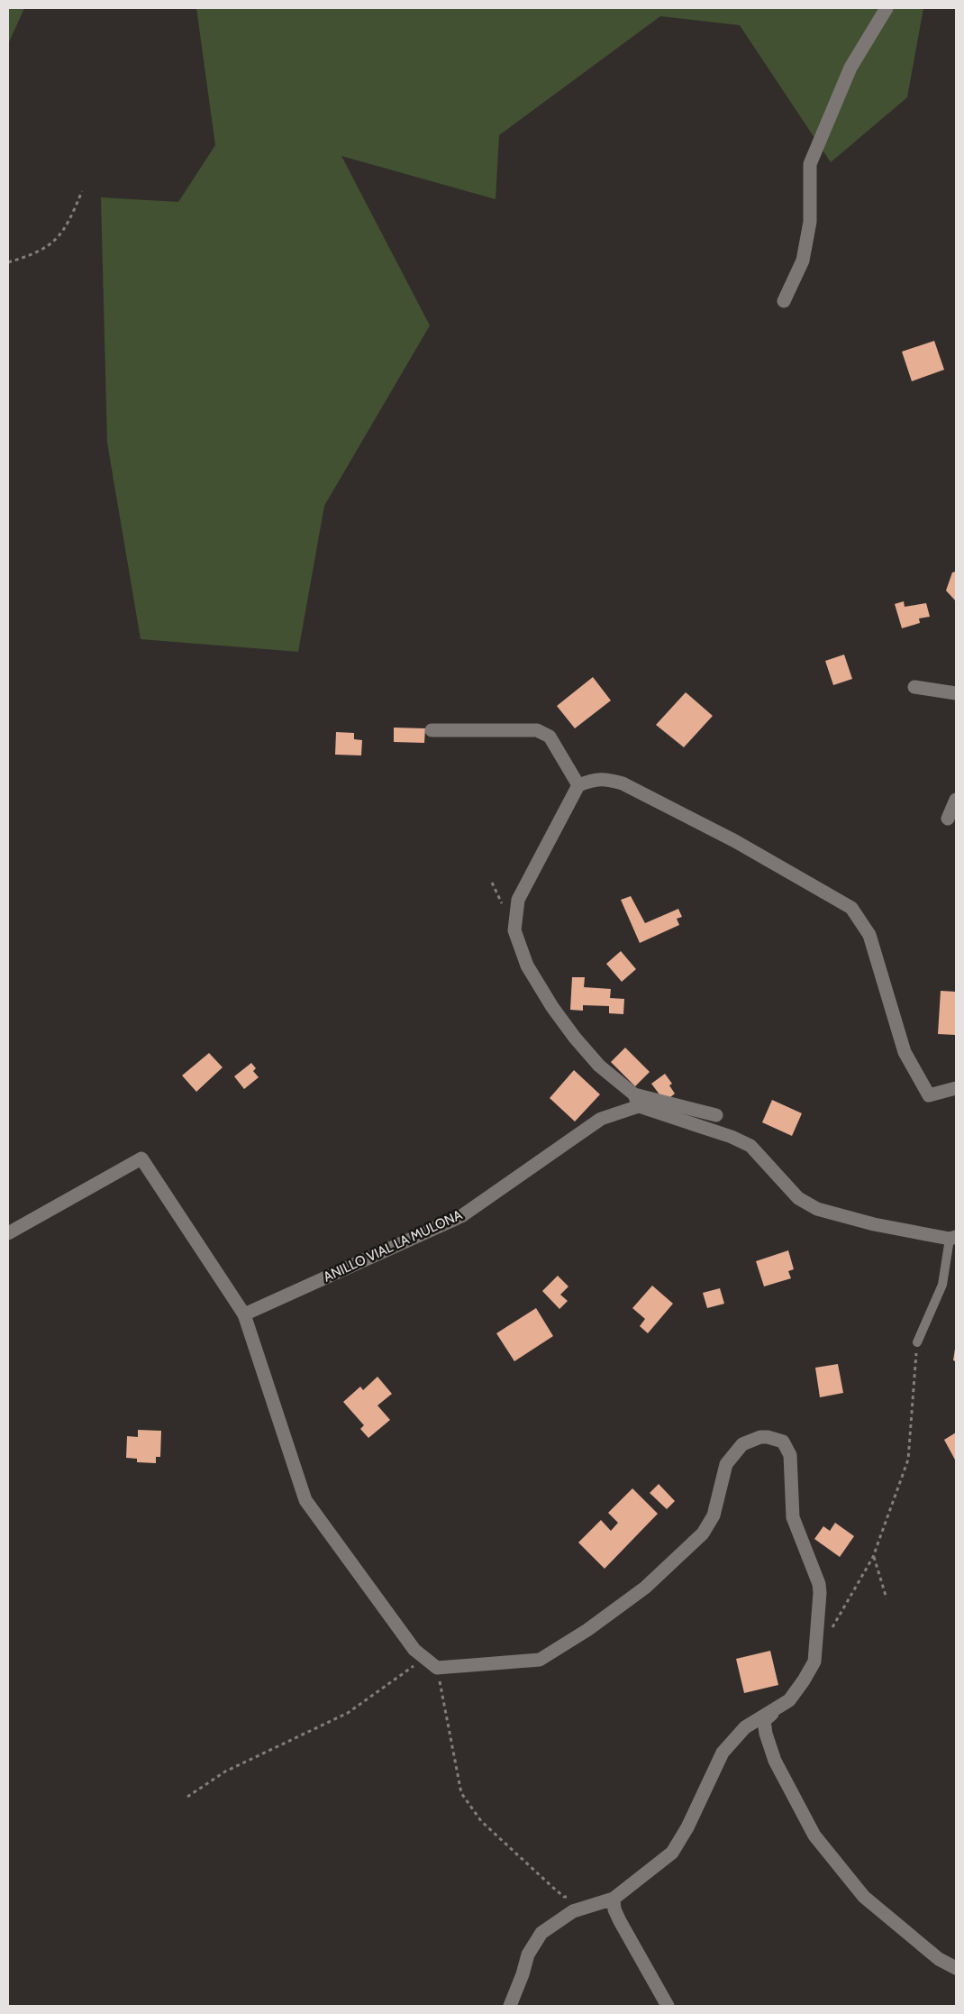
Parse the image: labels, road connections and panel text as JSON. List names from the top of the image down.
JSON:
{
  "streets": {
    "street": ["ANILLO VIAL LA MULONA"]
  }
}
